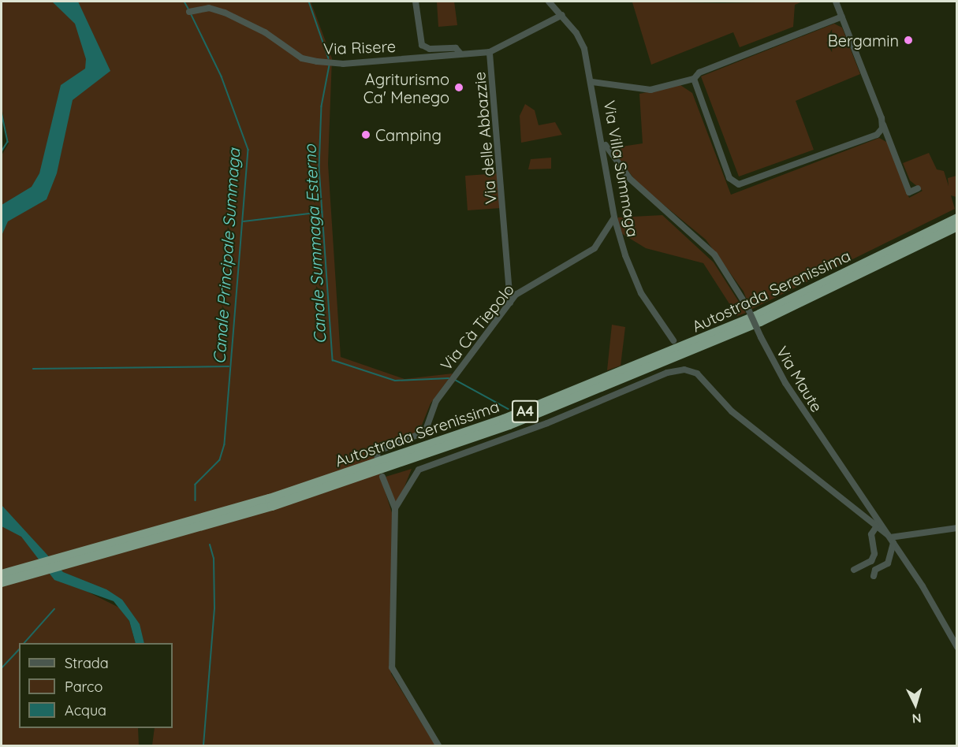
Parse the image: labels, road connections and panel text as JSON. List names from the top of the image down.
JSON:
{
  "streets": {
    "highway": ["Autostrada Serenissima", "A4"],
    "street": [
      "Via Risere",
      "Via delle Abbazzie",
      "Via Villa Summaga",
      "Via Cà Tiepolo",
      "Via Maute"
    ]
  },
  "crossings": [
    ["Via Risere", "Via delle Abbazzie"],
    ["Via delle Abbazzie", "Via Villa Summaga"],
    ["Via delle Abbazzie", "Via Cà Tiepolo"],
    ["Via Villa Summaga", "Via Cà Tiepolo"],
    ["Via Villa Summaga", "Via Maute"]
  ],
  "water": ["Canale Summaga Esterno", "Canale Principale Summaga"],
  "places": ["Bergamin", "Agriturismo Ca' Menego", "Camping"],
  "legend": ["Strada", "Parco", "Acqua"],
  "north": "bottom"
}
